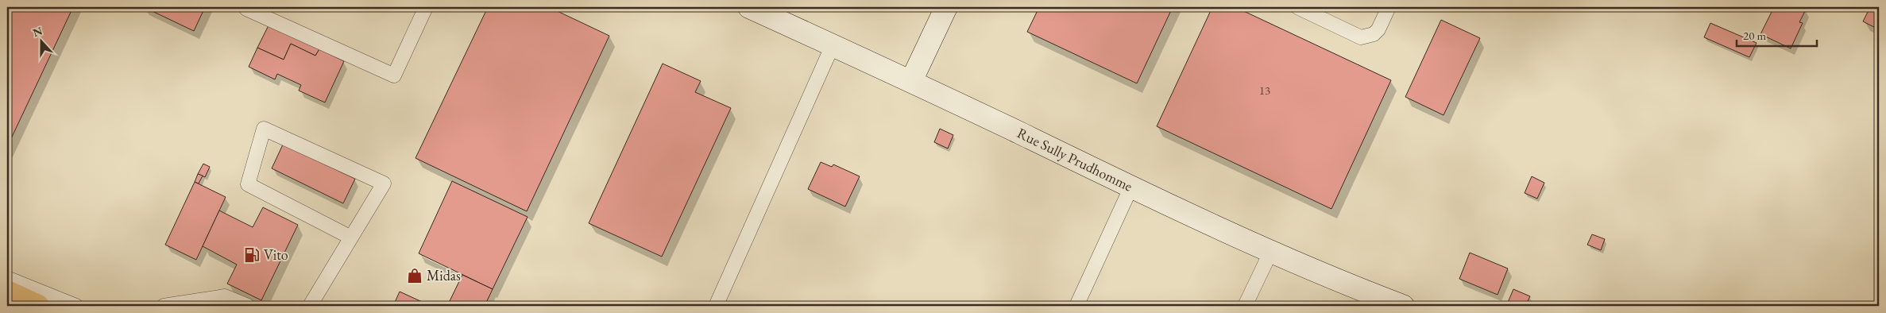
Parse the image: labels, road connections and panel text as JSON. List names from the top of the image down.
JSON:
{
  "streets": {
    "street": ["Rue Sully Prudhomme"]
  },
  "places": {
    "fuel station": ["Vito"],
    "shop": ["Midas"]
  },
  "house_numbers": ["13"],
  "scale_bar": "20 m",
  "north": "top"
}
